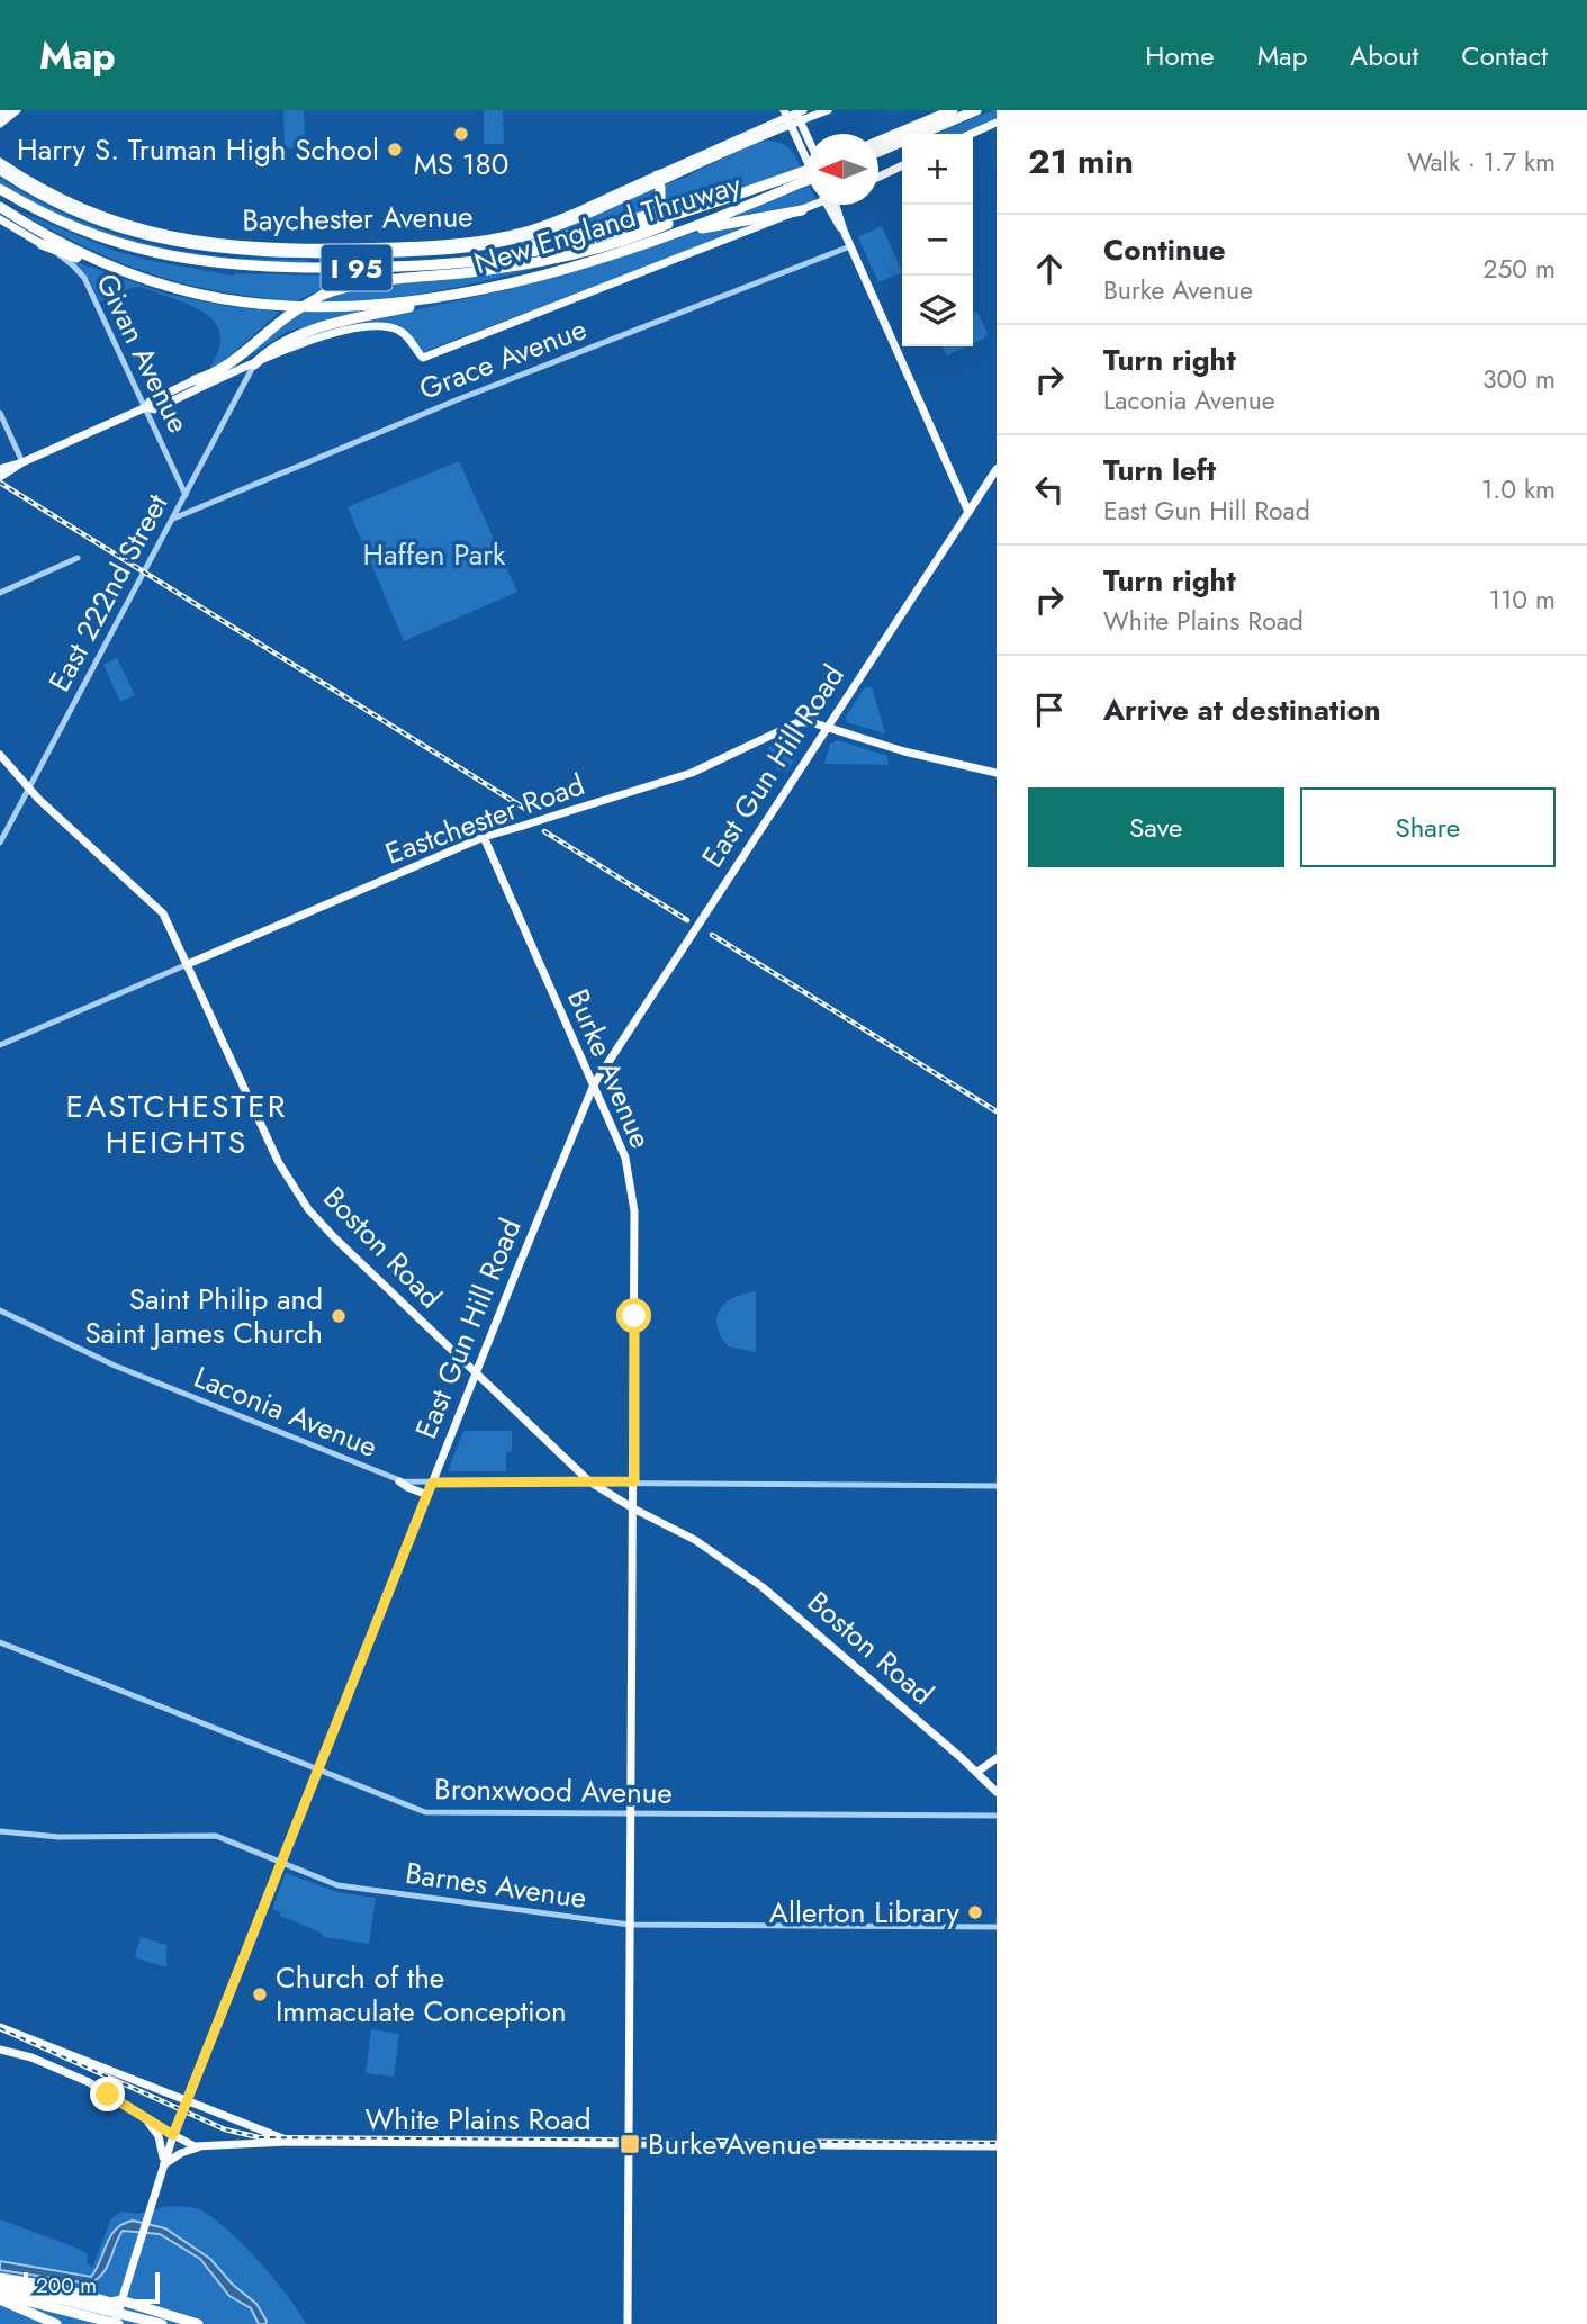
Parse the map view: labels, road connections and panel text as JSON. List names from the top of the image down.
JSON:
{
  "streets": {
    "highway": ["New England Thruway", "I 95"],
    "main road": [
      "Baychester Avenue",
      "East Gun Hill Road",
      "Eastchester Road",
      "Burke Avenue",
      "Boston Road",
      "White Plains Road"
    ],
    "street": [
      "Givan Avenue",
      "Grace Avenue",
      "East 222nd Street",
      "Laconia Avenue",
      "Bronxwood Avenue",
      "Barnes Avenue"
    ]
  },
  "crossings": [
    ["Givan Avenue", "East 222nd Street"],
    ["Grace Avenue", "East 222nd Street"],
    ["East 222nd Street", "Boston Road"],
    ["East Gun Hill Road", "Eastchester Road"],
    ["East Gun Hill Road", "Burke Avenue"],
    ["East Gun Hill Road", "Boston Road"],
    ["East Gun Hill Road", "Laconia Avenue"],
    ["East Gun Hill Road", "Bronxwood Avenue"],
    ["East Gun Hill Road", "Barnes Avenue"],
    ["East Gun Hill Road", "White Plains Road"],
    ["Eastchester Road", "Burke Avenue"],
    ["Eastchester Road", "Boston Road"],
    ["Burke Avenue", "Boston Road"],
    ["Burke Avenue", "Laconia Avenue"],
    ["Burke Avenue", "Bronxwood Avenue"],
    ["Burke Avenue", "Barnes Avenue"],
    ["Burke Avenue", "White Plains Road"],
    ["Boston Road", "Laconia Avenue"]
  ],
  "districts": ["EASTCHESTER HEIGHTS"],
  "parks": ["Haffen Park"],
  "places": {
    "other": [
      "MS 180",
      "Harry S. Truman High School",
      "Saint Philip and Saint James Church",
      "Allerton Library",
      "Church of the Immaculate Conception"
    ],
    "transit": ["Burke Avenue"]
  },
  "scale_bar": "200 m",
  "north": "left",
  "page": {
    "header": "Map",
    "nav": [
      "Home",
      "Map",
      "About",
      "Contact"
    ],
    "heading": ["21 min", "Walk · 1.7 km"],
    "map_buttons": ["+", "−"],
    "list": [
      ["Continue", "Burke Avenue", "250 m"],
      ["Turn right", "Laconia Avenue", "300 m"],
      ["Turn left", "East Gun Hill Road", "1.0 km"],
      ["Turn right", "White Plains Road", "110 m"],
      "Arrive at destination"
    ],
    "buttons": ["Save", "Share"],
    "scale": "200 m"
  }
}
